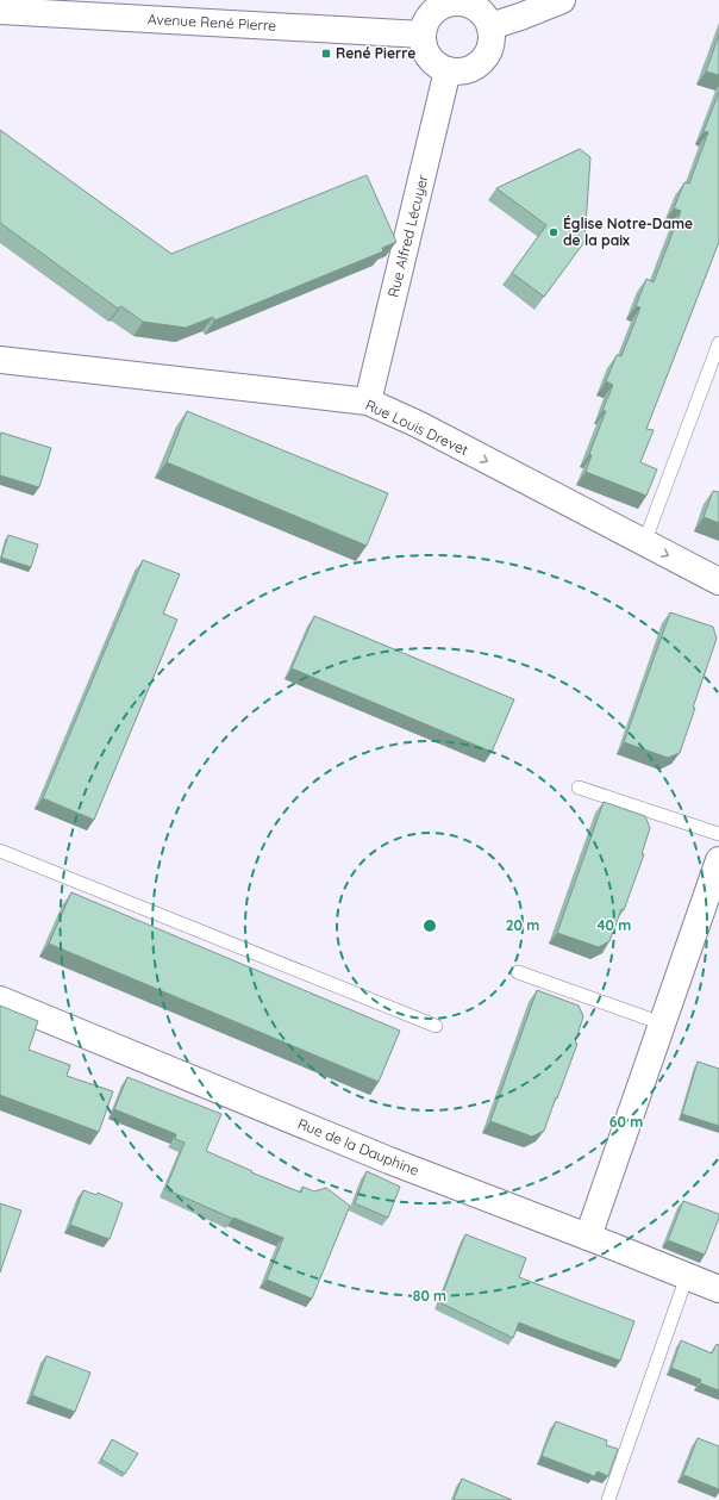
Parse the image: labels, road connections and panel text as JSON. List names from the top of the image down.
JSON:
{
  "streets": {
    "street": [
      "Avenue René Pierre",
      "Rue Alfred Lécuyer",
      "Rue Louis Drevet",
      "Rue de la Dauphine"
    ]
  },
  "crossings": [
    ["Avenue René Pierre", "Rue Alfred Lécuyer"],
    ["Rue Alfred Lécuyer", "Rue Louis Drevet"]
  ],
  "one_way": ["Rue Louis Drevet"],
  "places": {
    "transit": ["René Pierre"],
    "other": ["Église Notre-Dame de la paix"]
  },
  "rings": [
    "20 m",
    "40 m",
    "60 m",
    "80 m"
  ]
}
